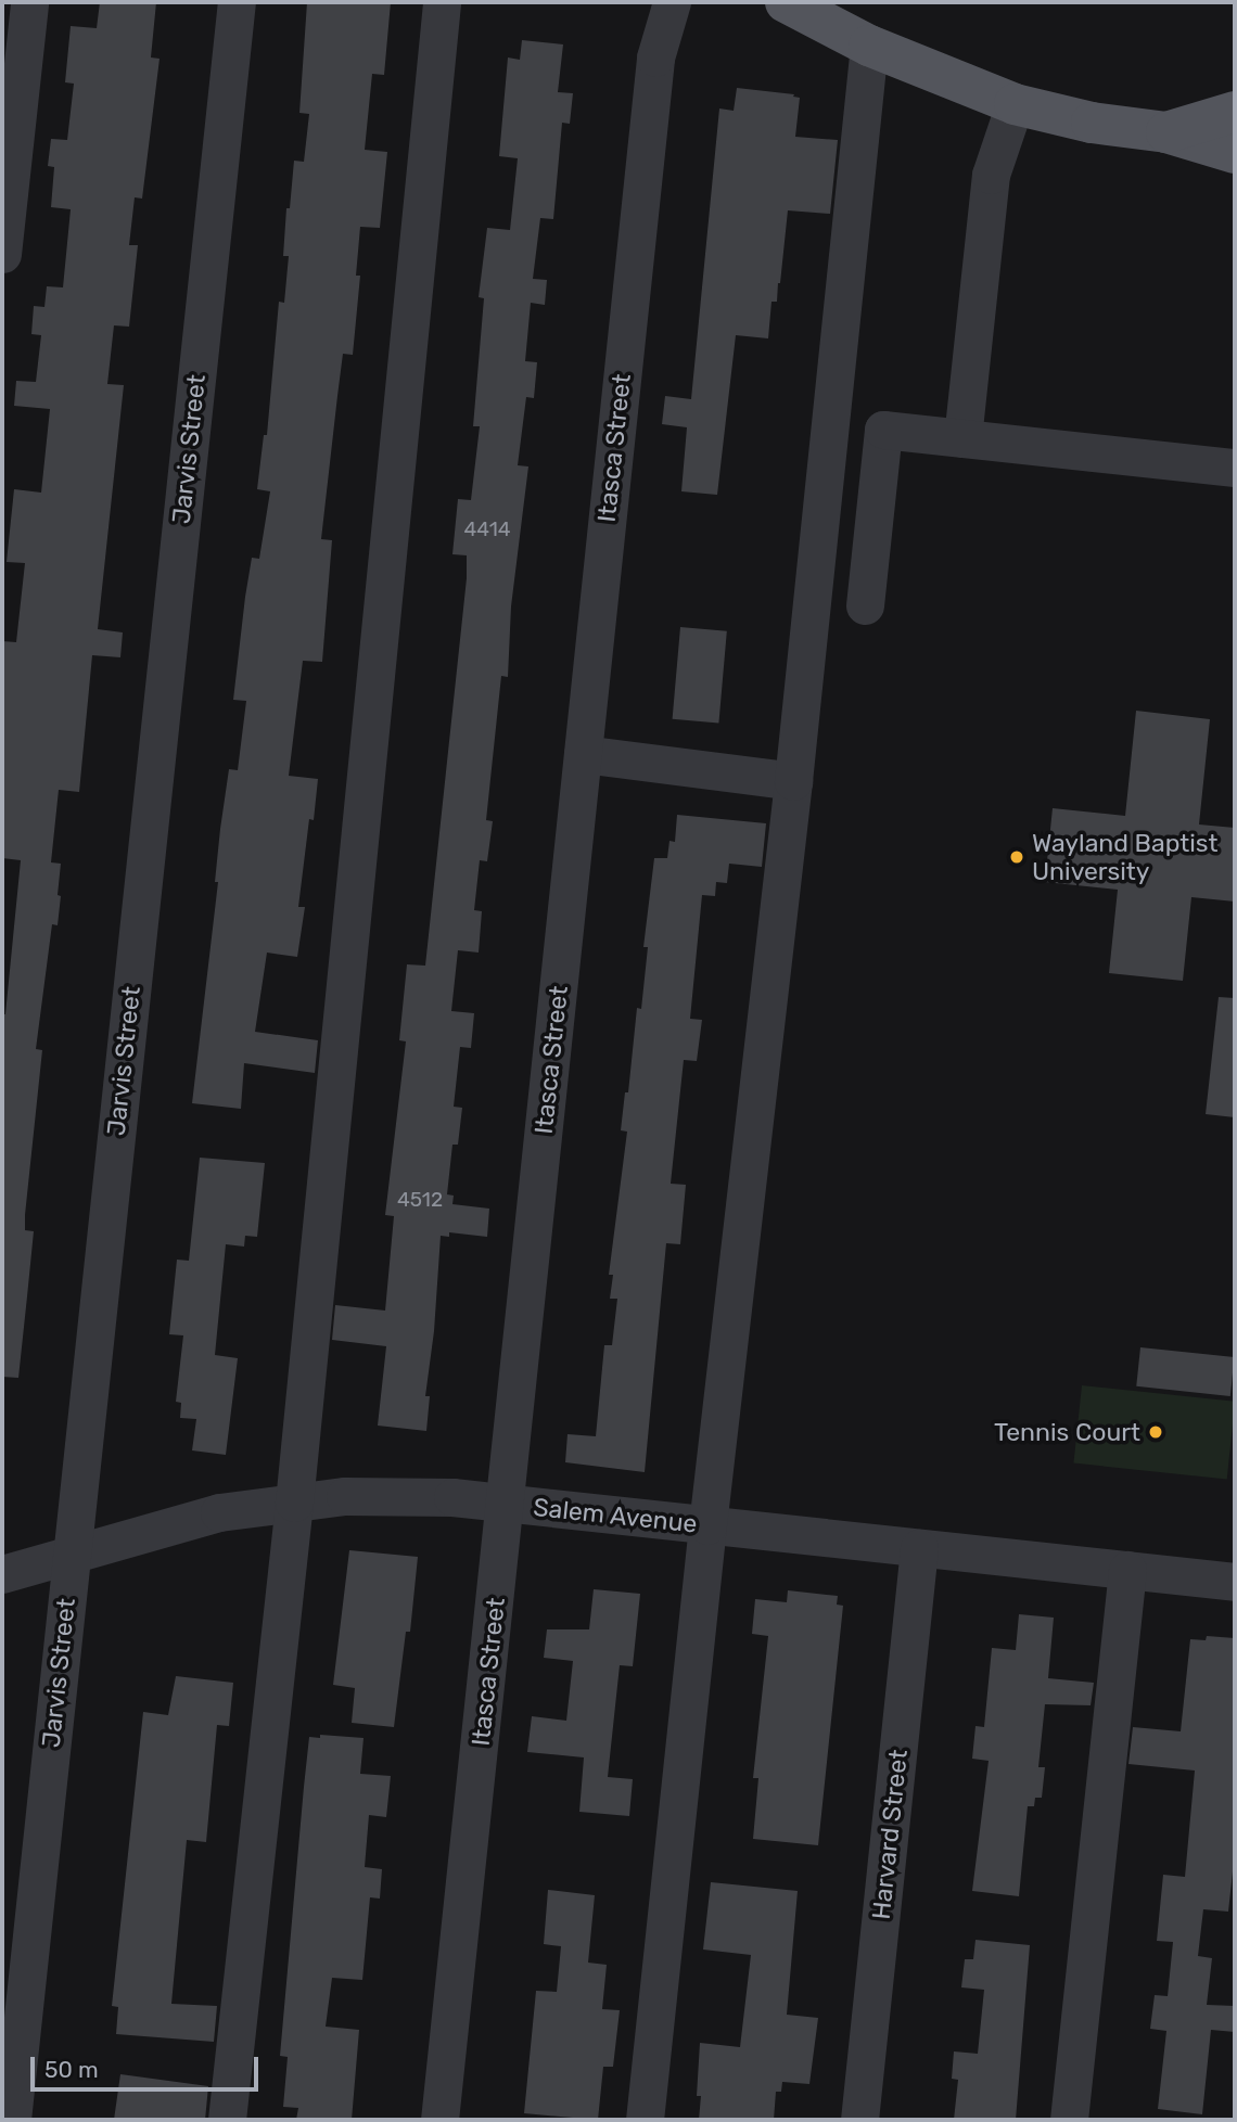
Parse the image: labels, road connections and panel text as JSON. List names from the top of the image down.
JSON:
{
  "streets": {
    "street": [
      "Itasca Street",
      "Jarvis Street",
      "Salem Avenue",
      "Harvard Street"
    ]
  },
  "crossings": [
    ["Itasca Street", "Salem Avenue"],
    ["Jarvis Street", "Salem Avenue"],
    ["Salem Avenue", "Harvard Street"]
  ],
  "places": ["Wayland Baptist University", "Tennis Court"],
  "house_numbers": ["4414", "4512"],
  "scale_bar": "50 m"
}
